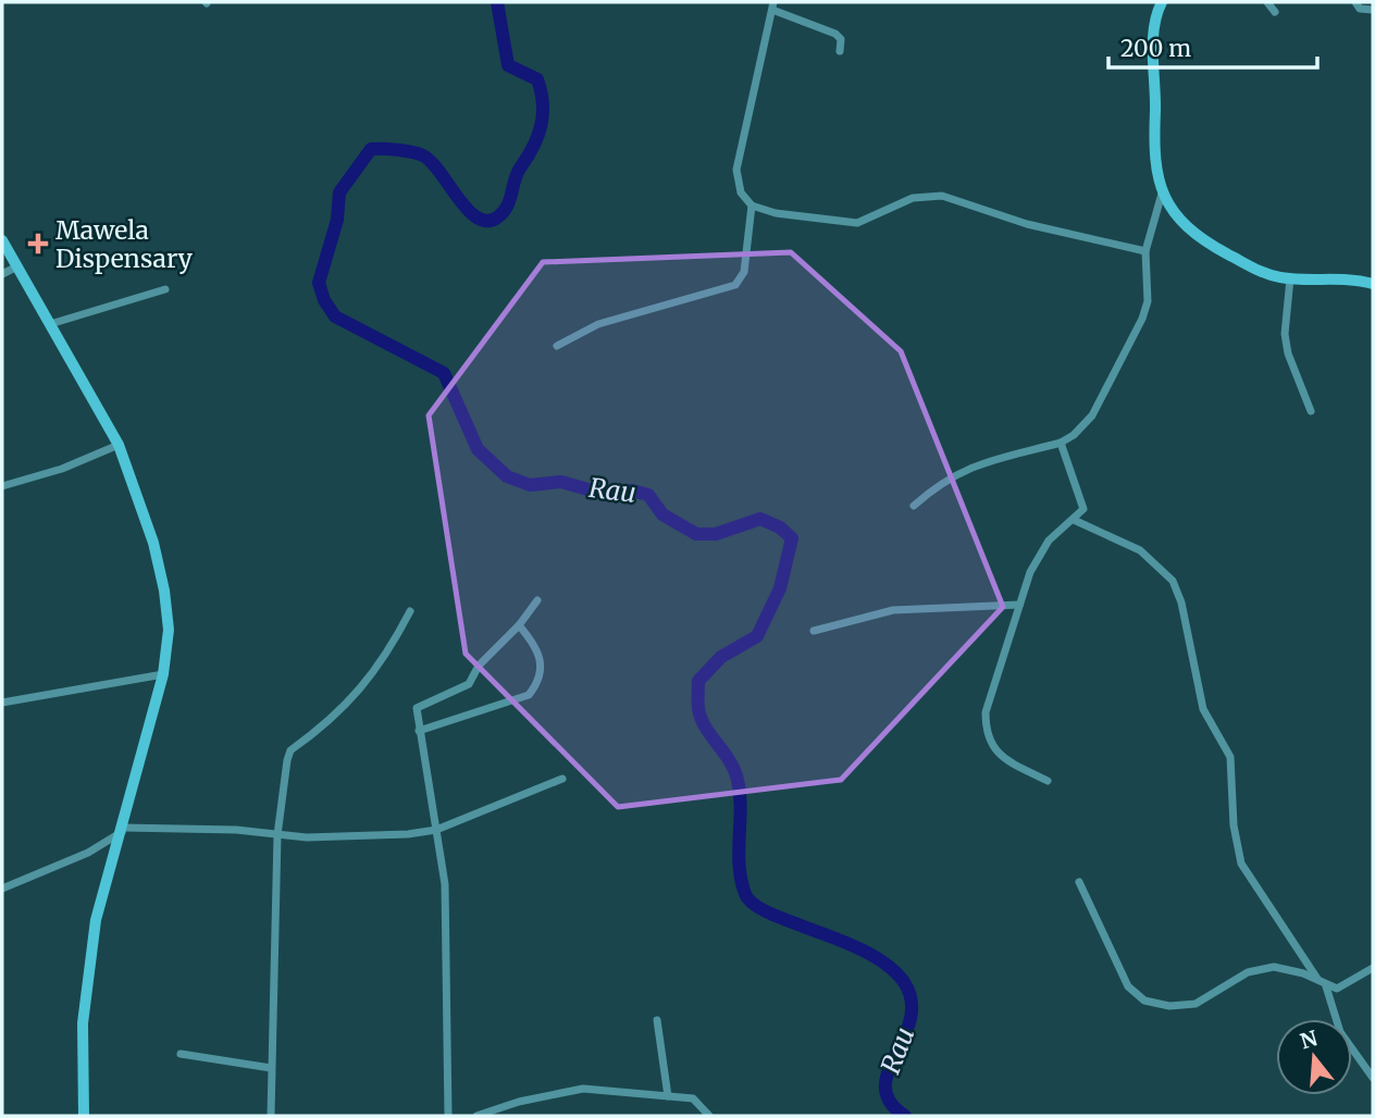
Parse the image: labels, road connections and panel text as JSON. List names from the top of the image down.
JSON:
{
  "water": ["Rau"],
  "places": {
    "health": ["Mawela Dispensary"]
  },
  "scale_bar": "200 m",
  "north": "top"
}
